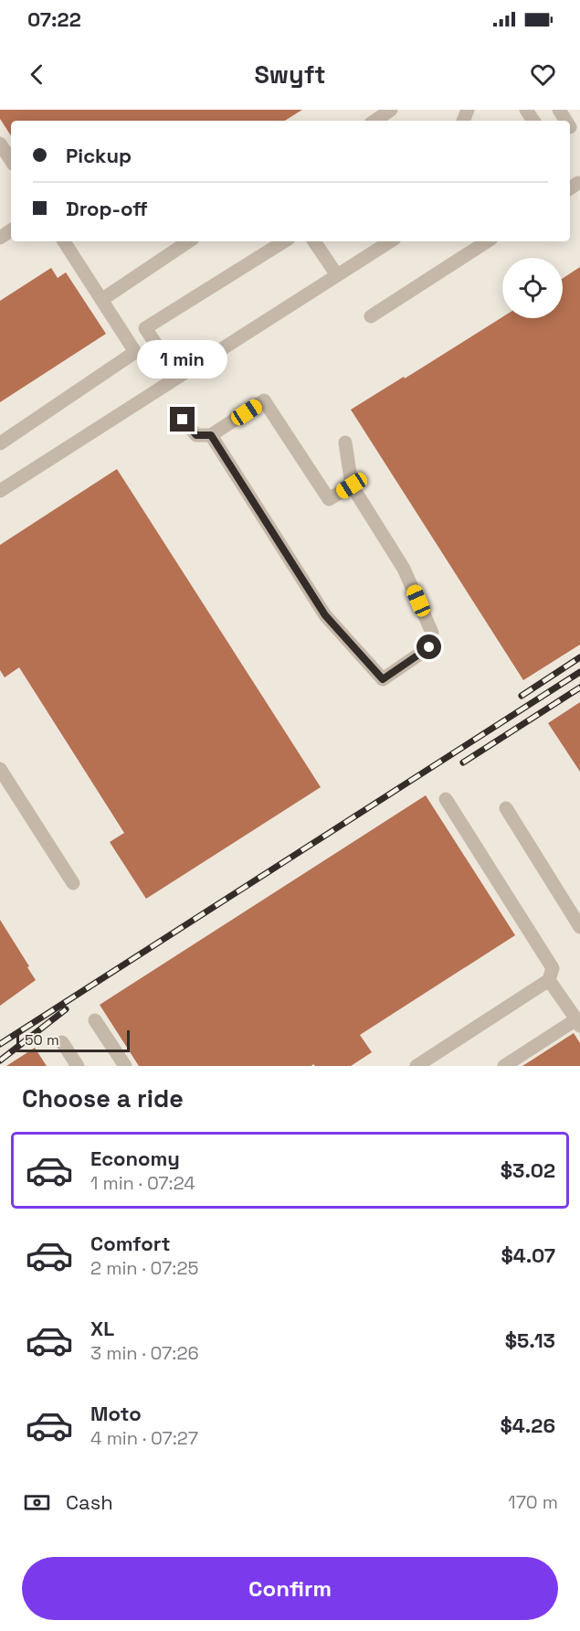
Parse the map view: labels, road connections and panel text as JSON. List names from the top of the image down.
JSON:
{
  "scale_bar": "50 m",
  "page": {
    "status": "07:22",
    "header": "Swyft",
    "banner": ["Pickup", "Drop-off"],
    "bubble": "1 min",
    "scale": "50 m",
    "heading": "Choose a ride",
    "list": [
      {
        "name": "Economy",
        "note": "1 min · 07:24",
        "value": "$3.02"
      },
      {
        "name": "Comfort",
        "note": "2 min · 07:25",
        "value": "$4.07"
      },
      {
        "name": "XL",
        "note": "3 min · 07:26",
        "value": "$5.13"
      },
      {
        "name": "Moto",
        "note": "4 min · 07:27",
        "value": "$4.26"
      }
    ],
    "pay": ["Cash", "170 m"],
    "buttons": "Confirm"
  }
}
